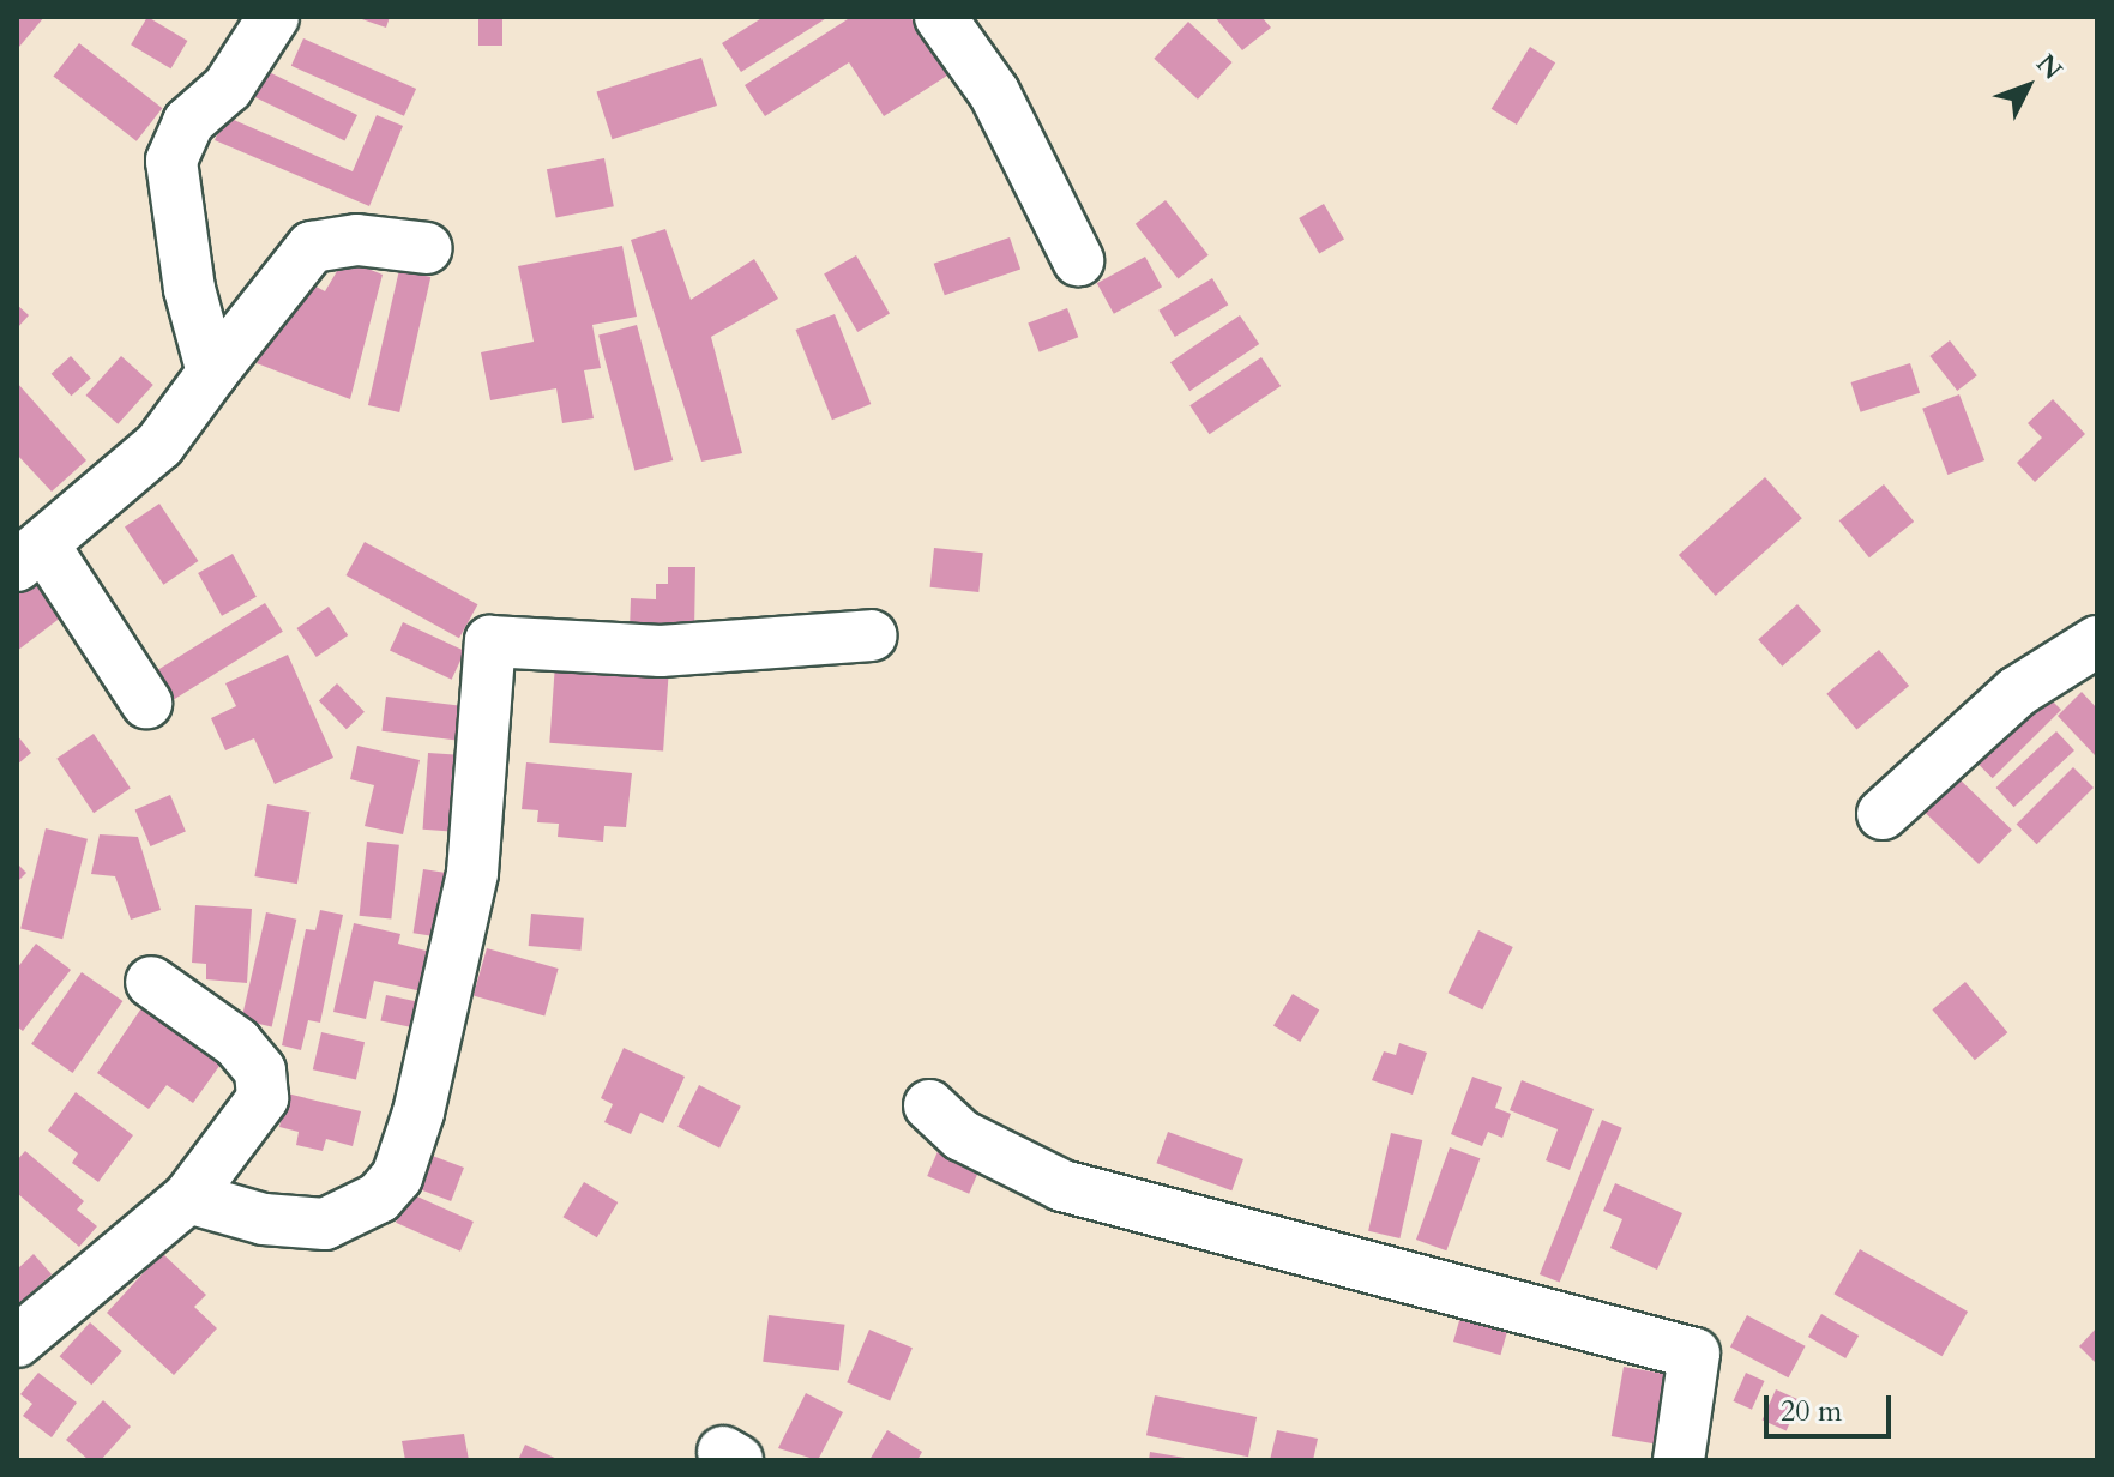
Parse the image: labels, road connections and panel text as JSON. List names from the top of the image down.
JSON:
{
  "scale_bar": "20 m",
  "north": "top right"
}
